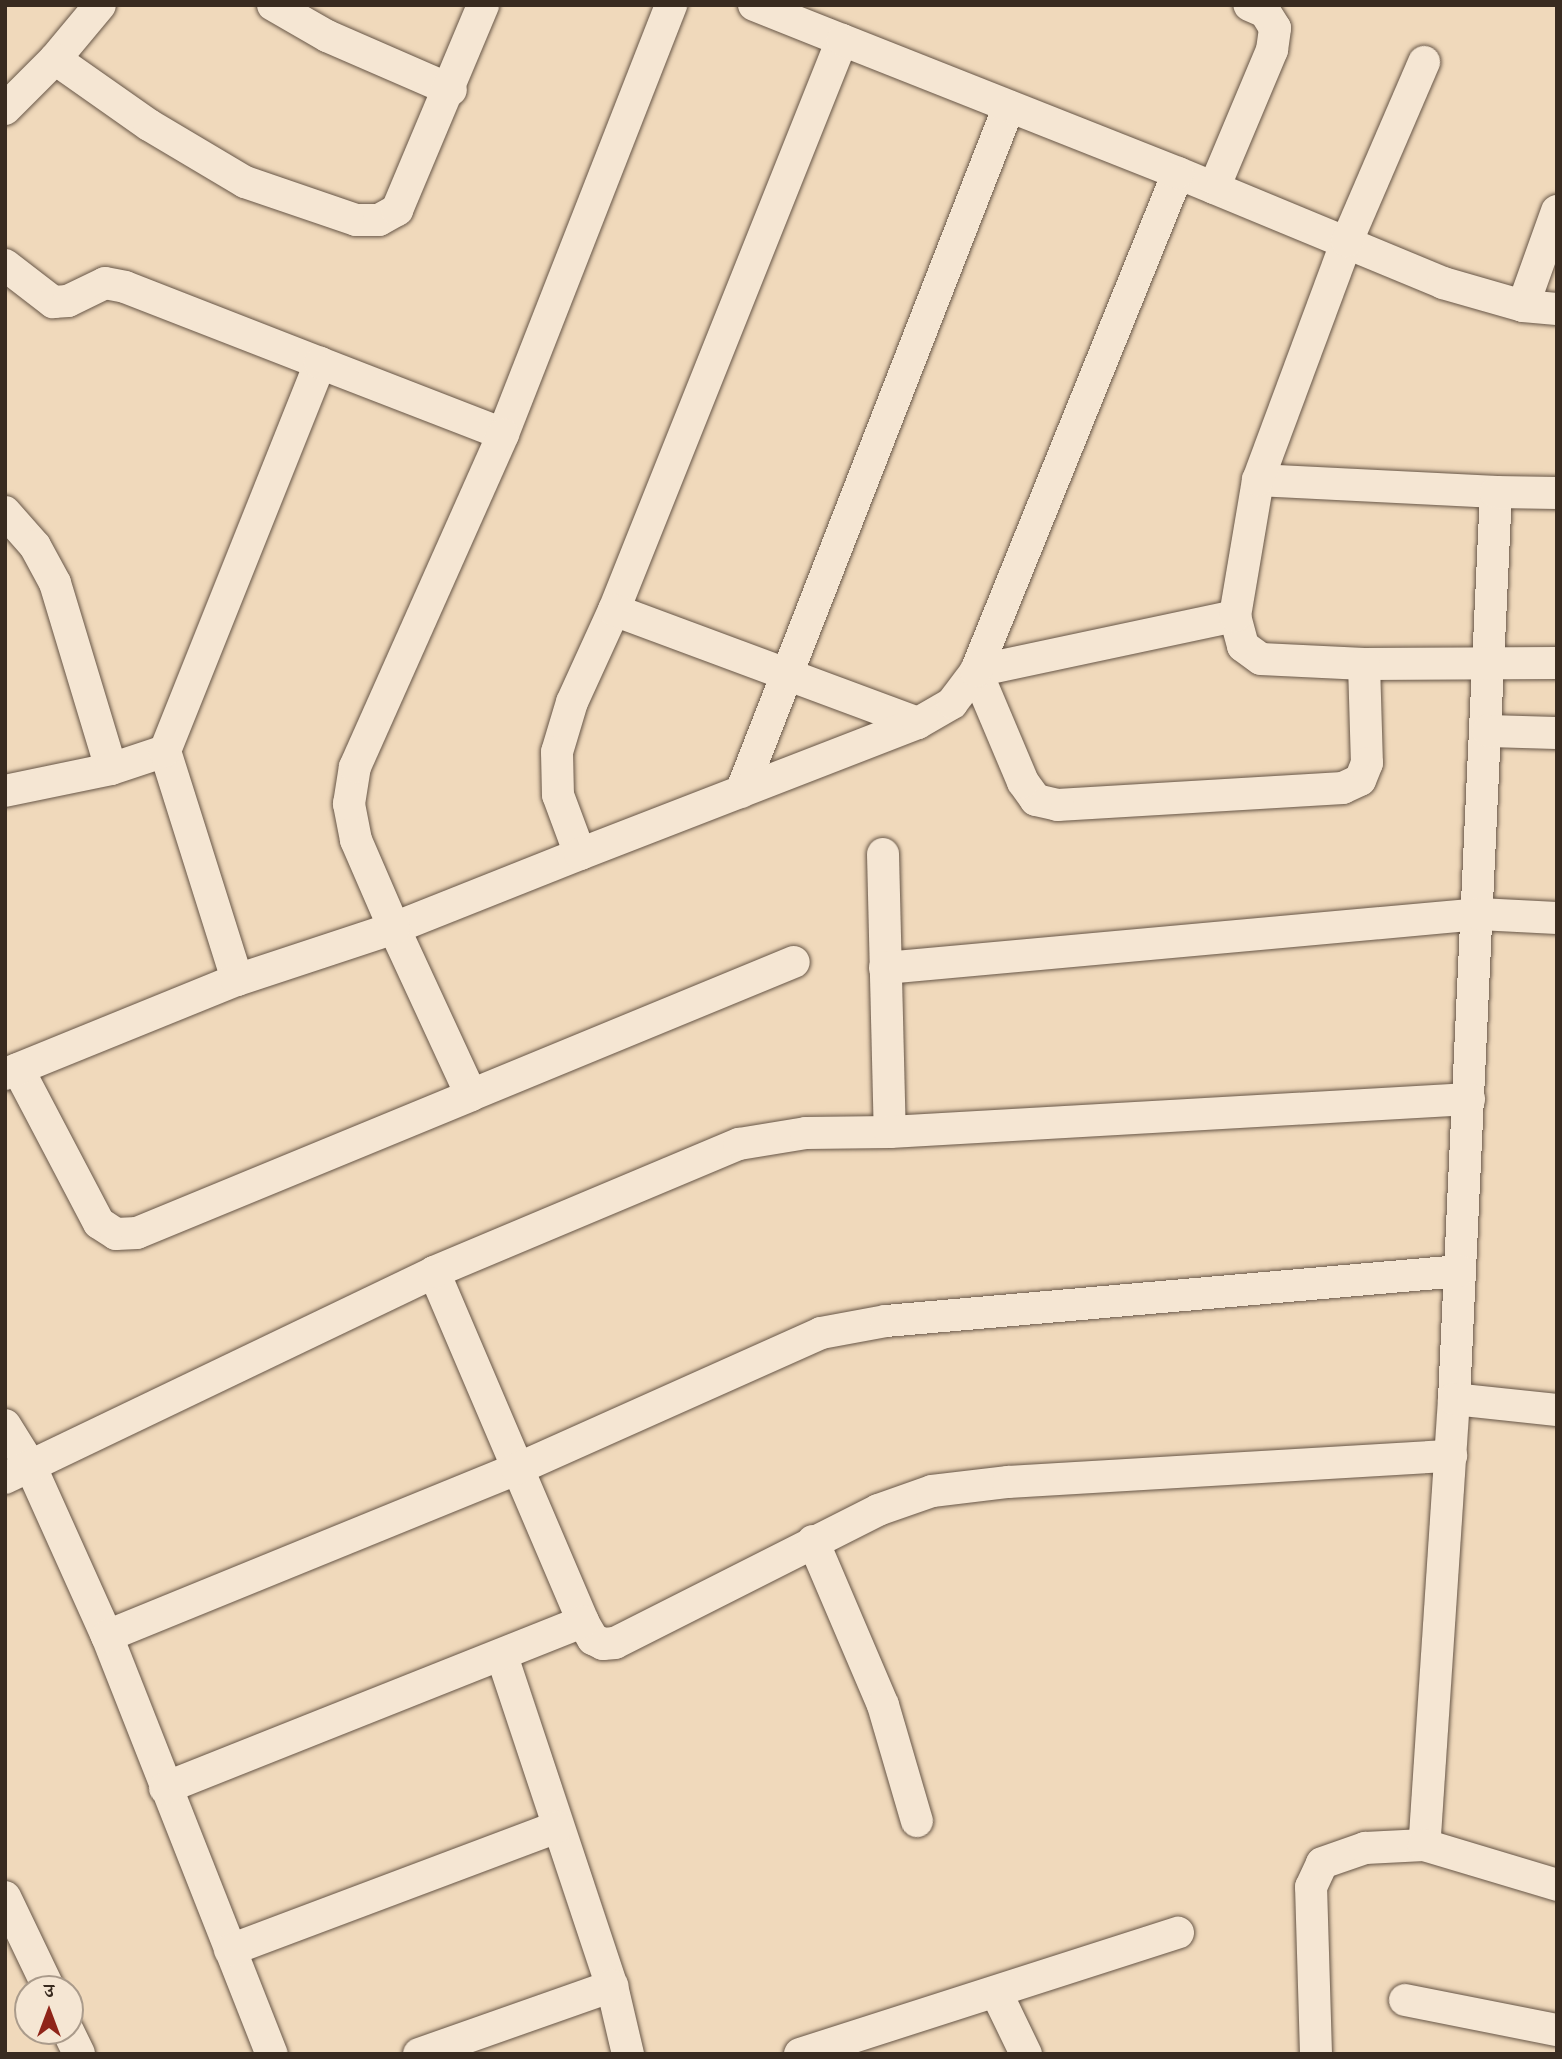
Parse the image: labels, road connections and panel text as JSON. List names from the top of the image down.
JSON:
{
  "north": "top"
}
